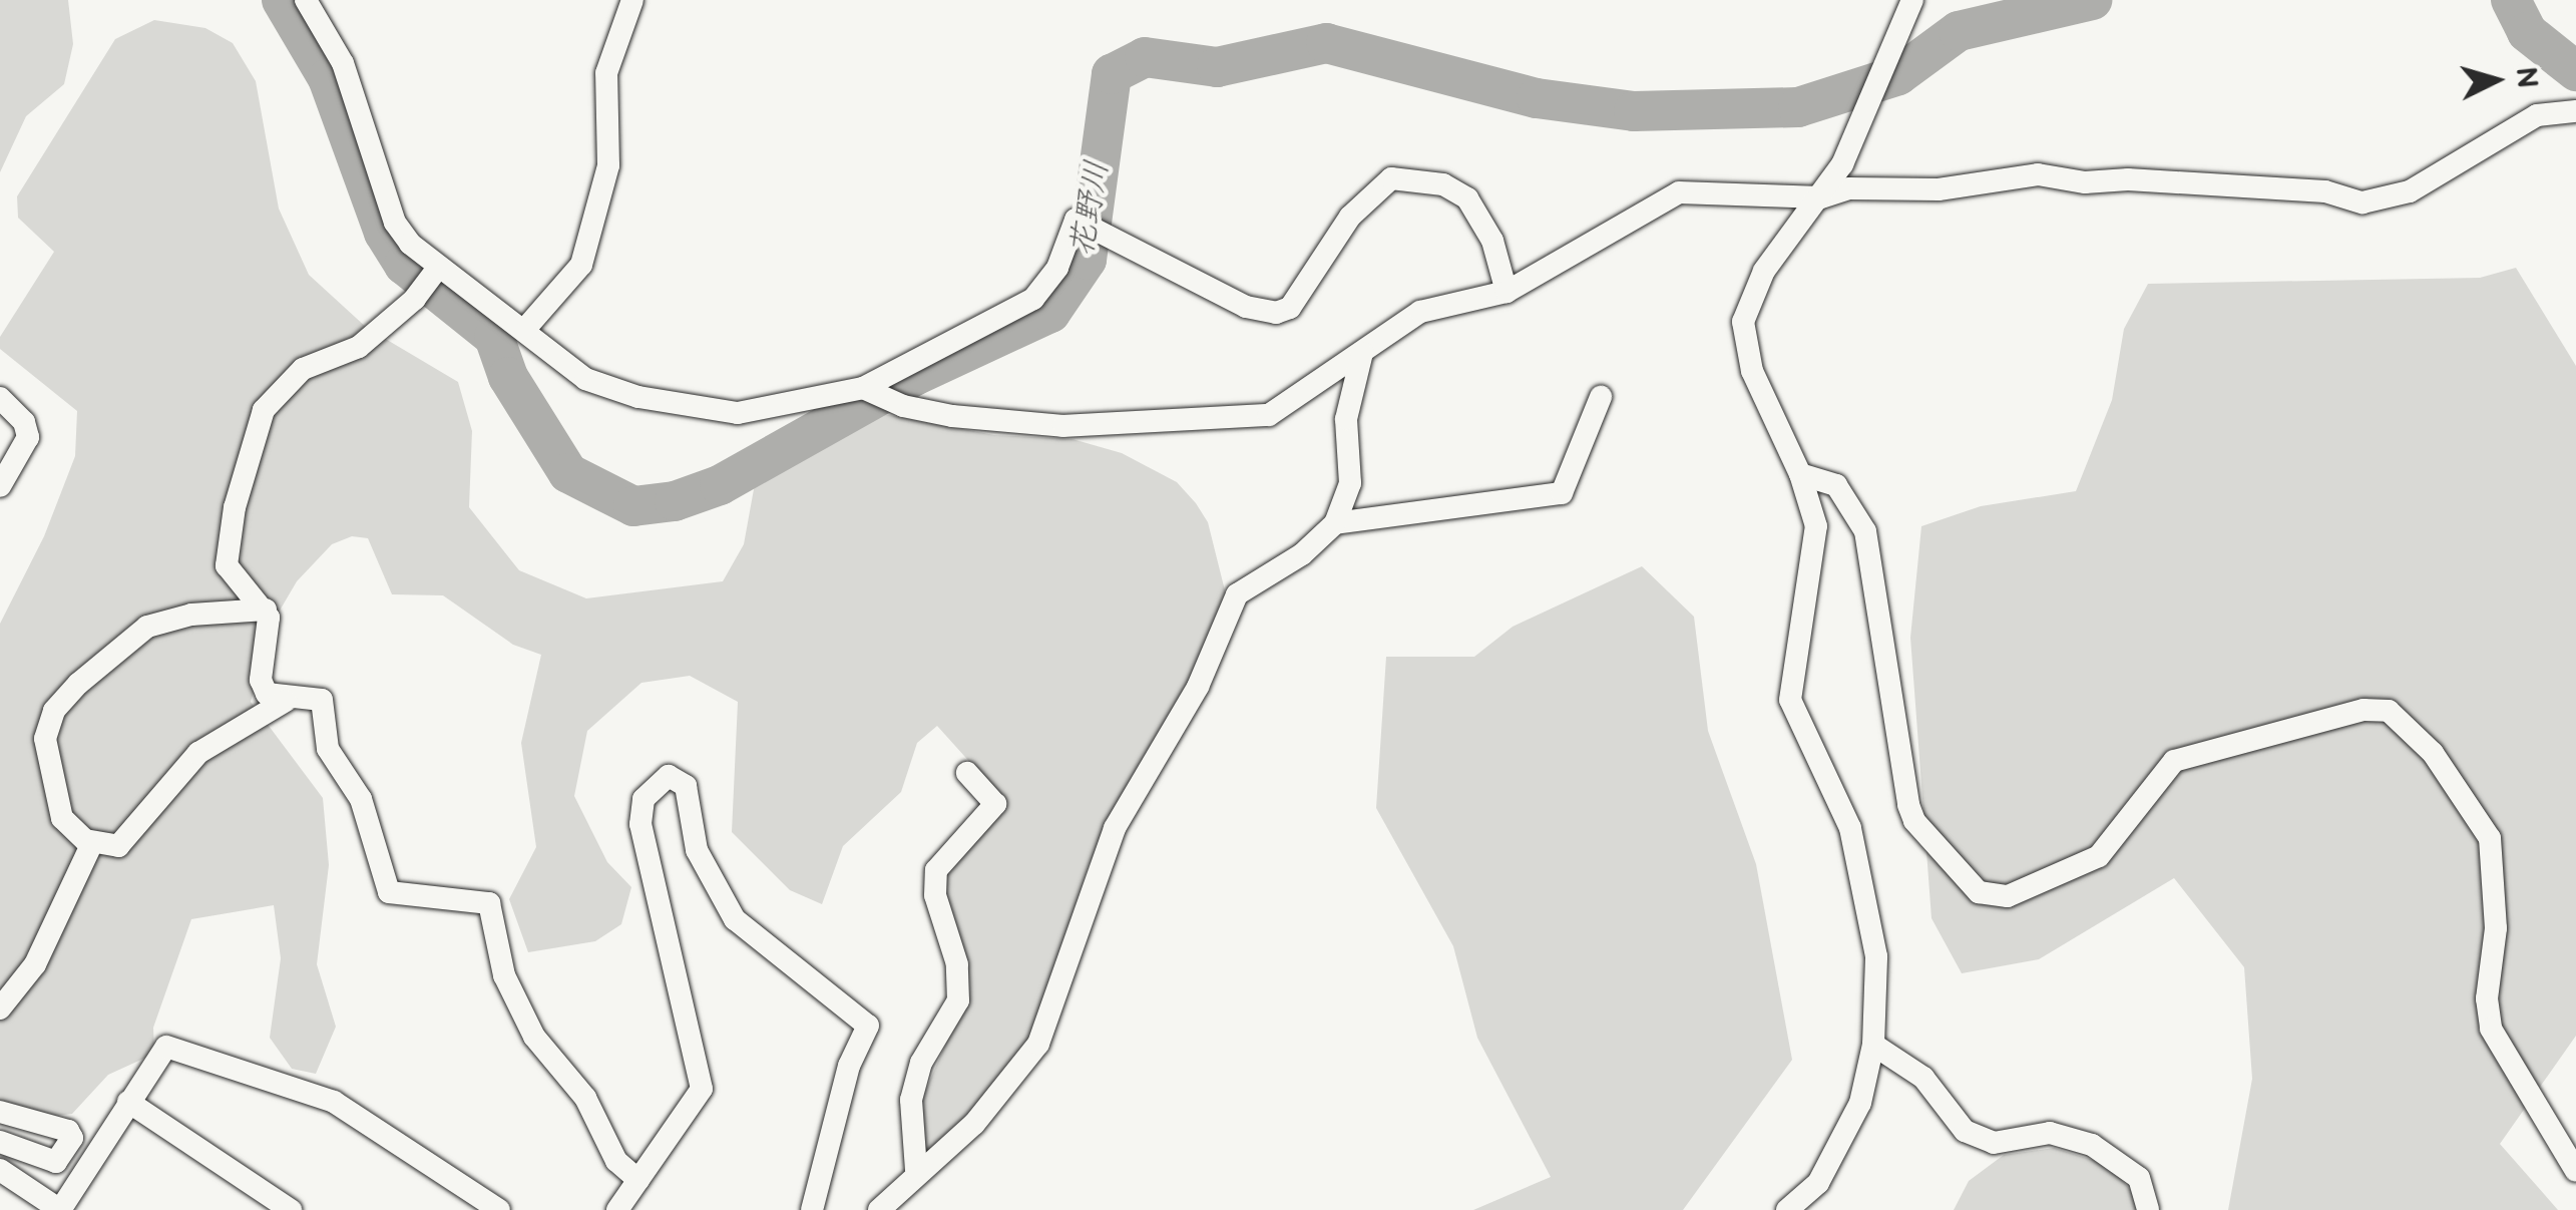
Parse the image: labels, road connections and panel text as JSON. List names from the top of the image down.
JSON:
{
  "water": ["花野川"],
  "north": "right"
}
